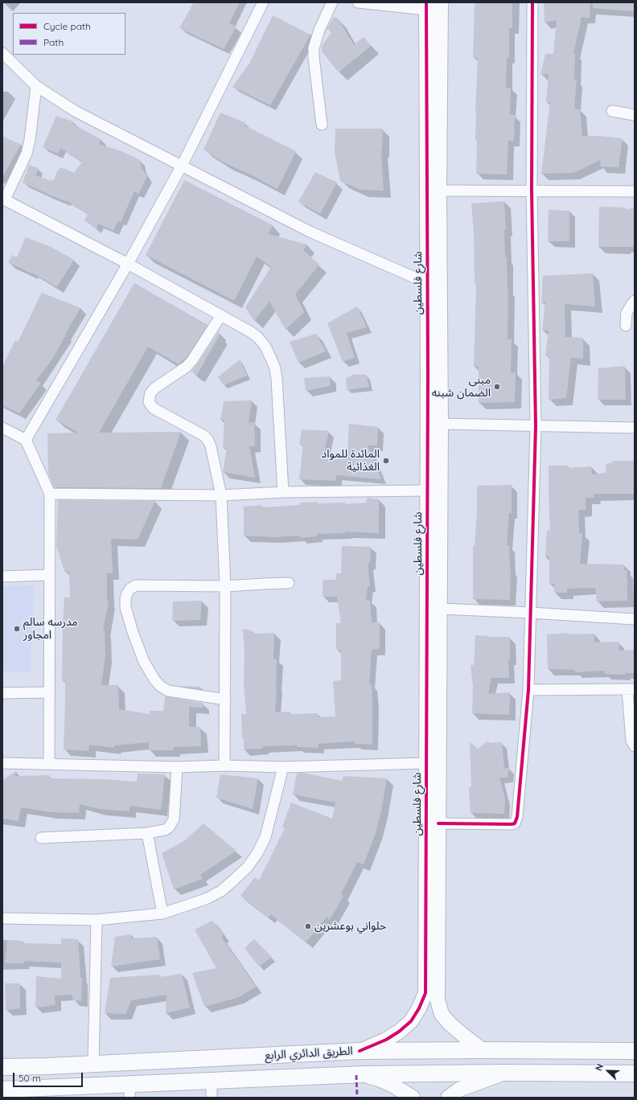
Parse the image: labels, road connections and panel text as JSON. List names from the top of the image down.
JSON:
{
  "streets": {
    "main road": ["الطريق الدائري الرابع"],
    "street": ["شارع فلسطين"]
  },
  "crossings": [
    ["شارع فلسطين", "الطريق الدائري الرابع"]
  ],
  "places": [
    "مبنى الضمان شبنه",
    "المائدة للمواد الغذائية",
    "مدرسه سالم امجاور",
    "حلواني بوعشرين"
  ],
  "legend": ["Cycle path", "Path"],
  "scale_bar": "50 m",
  "north": "top left"
}
